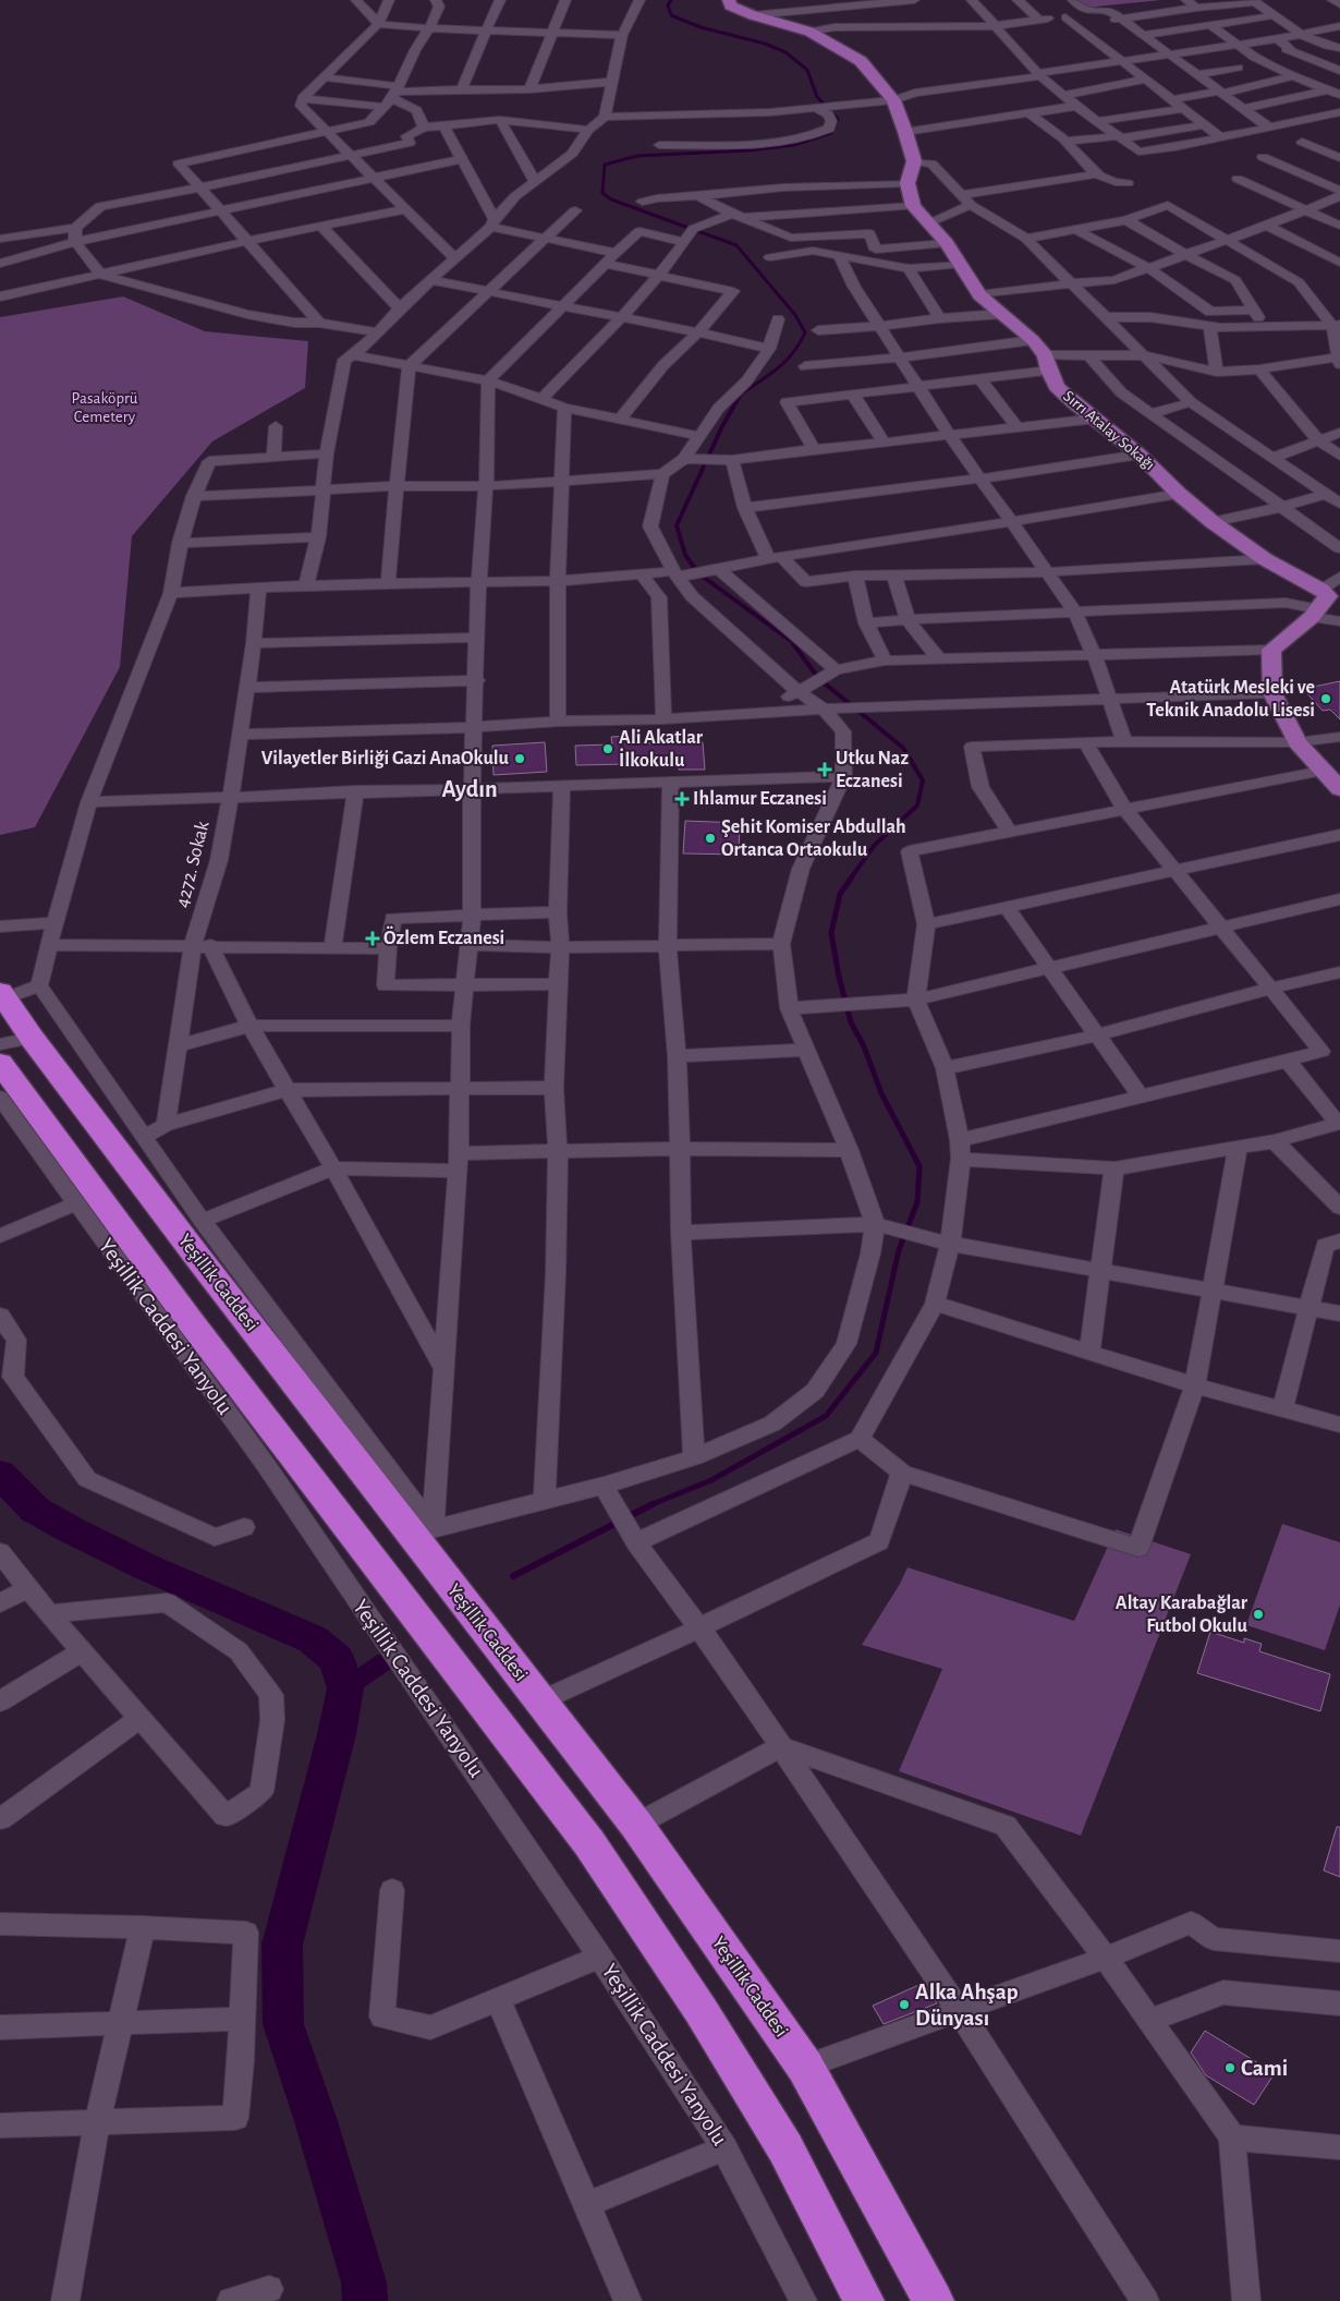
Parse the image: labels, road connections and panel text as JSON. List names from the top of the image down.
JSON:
{
  "streets": {
    "highway": ["Yeşillik Caddesi"],
    "main road": ["Sırrı Atalay Sokağı"],
    "street": ["4272. Sokak", "Yeşillik Caddesi Yanyolu"]
  },
  "districts": ["Aydın"],
  "parks": ["Pasaköprü Cemetery"],
  "places": {
    "other": [
      "Atatürk Mesleki ve Teknik Anadolu Lisesi",
      "Ali Akatlar İlkokulu",
      "Vilayetler Birliği Gazi AnaOkulu",
      "Şehit Komiser Abdullah Ortanca Ortaokulu",
      "Altay Karabağlar Futbol Okulu",
      "Alka Ahşap Dünyası",
      "Cami"
    ],
    "health": ["Utku Naz Eczanesi", "Ihlamur Eczanesi", "Özlem Eczanesi"]
  }
}
